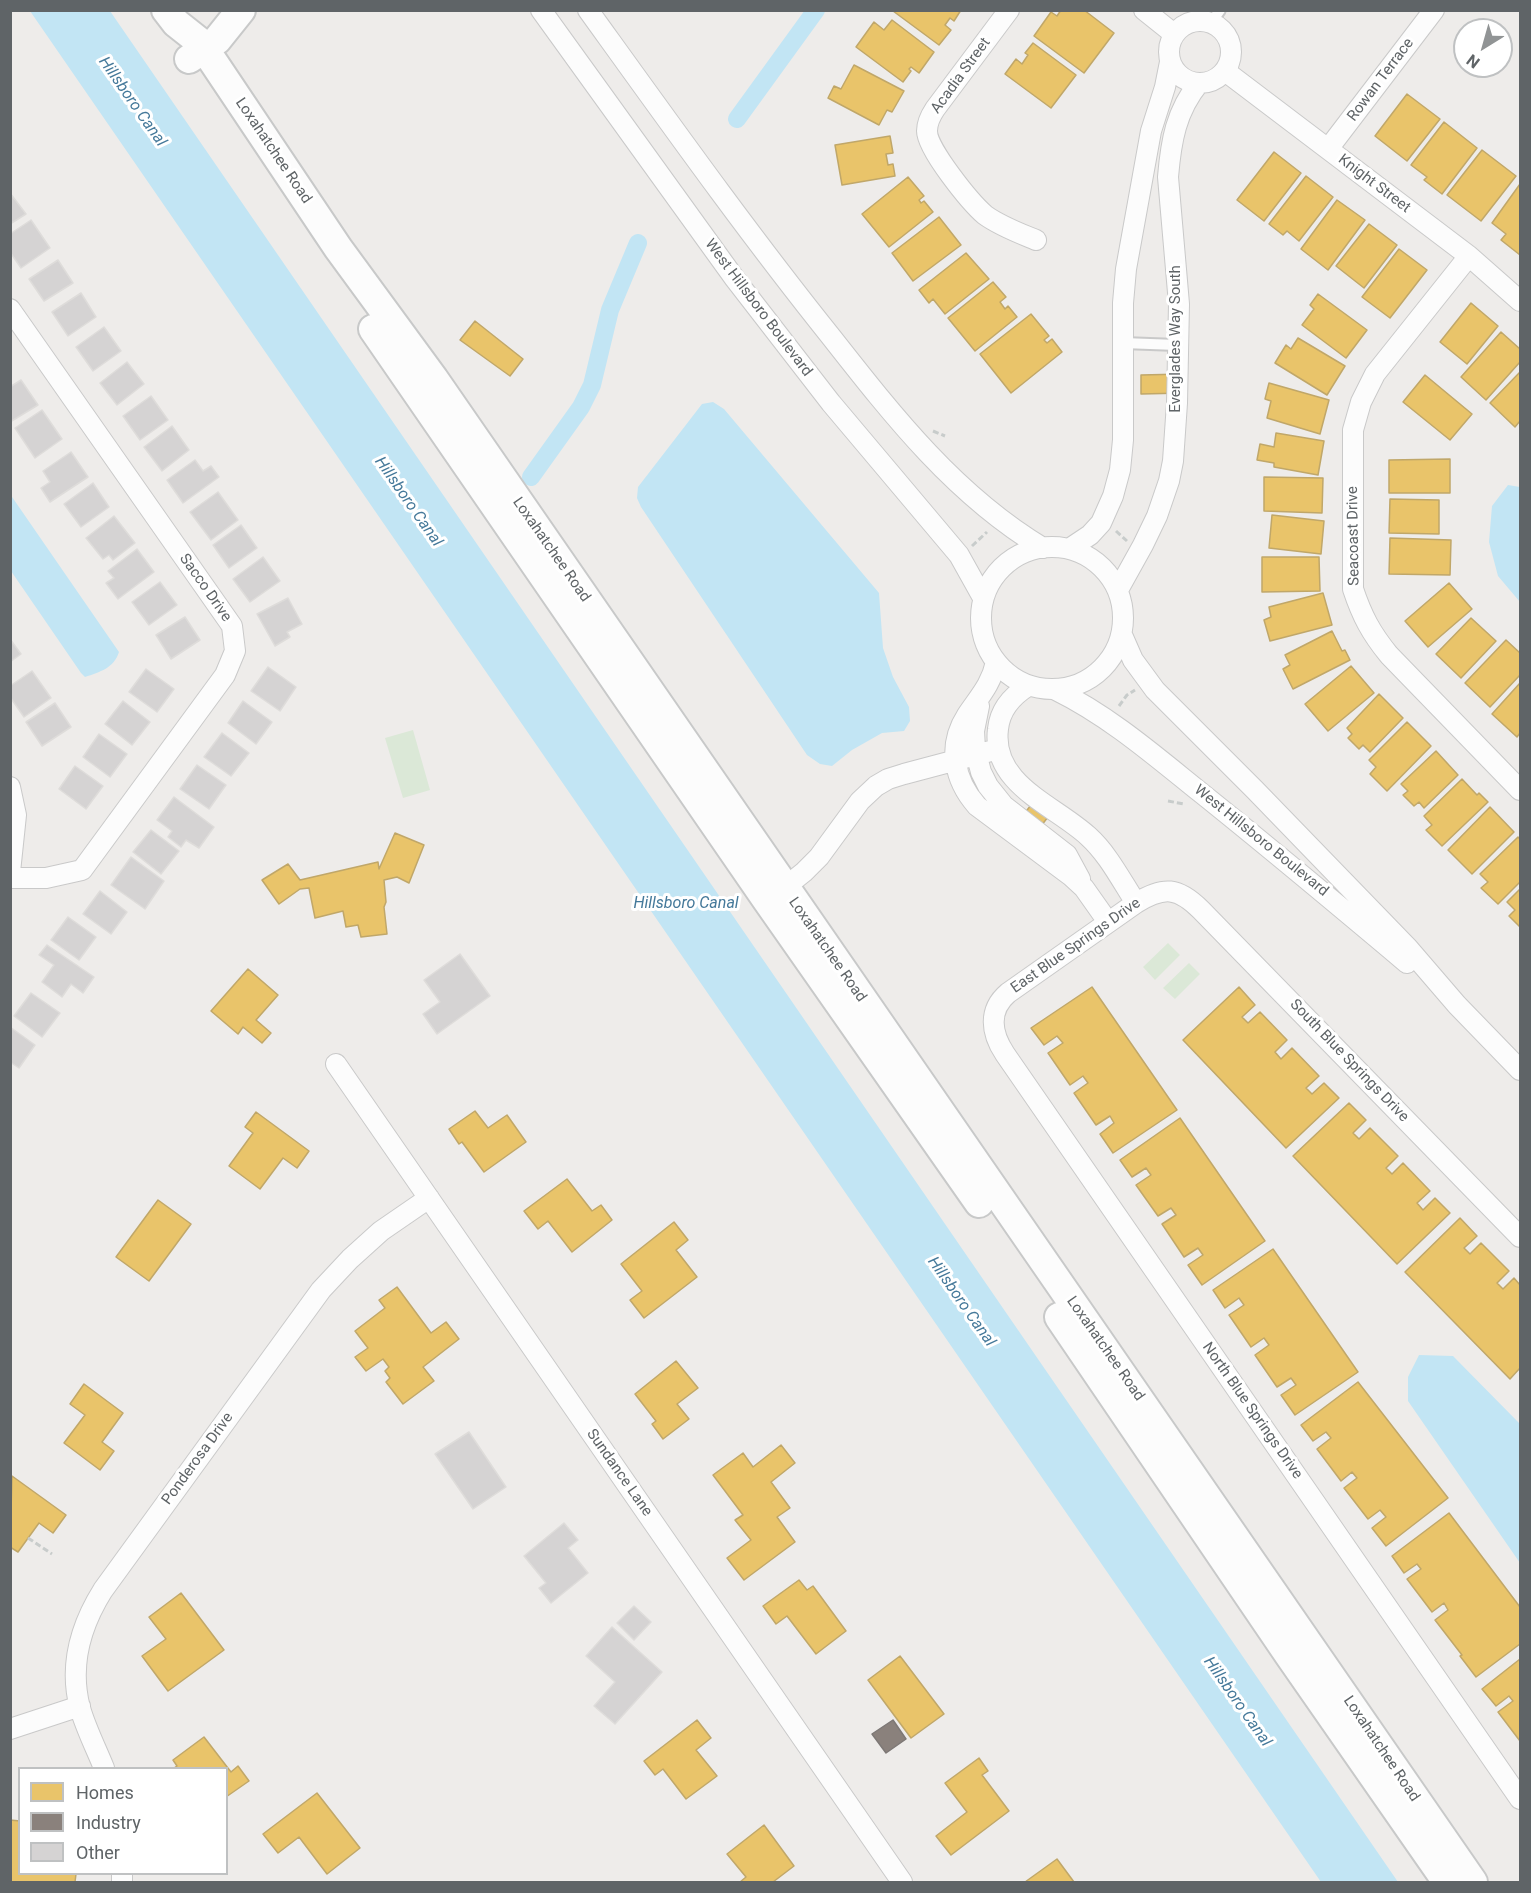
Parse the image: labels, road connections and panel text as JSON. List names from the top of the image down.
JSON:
{
  "streets": {
    "main road": ["Loxahatchee Road"],
    "street": [
      "Acadia Street",
      "Rowan Terrace",
      "Knight Street",
      "West Hillsboro Boulevard",
      "Everglades Way South",
      "Seacoast Drive",
      "Sacco Drive",
      "East Blue Springs Drive",
      "South Blue Springs Drive",
      "North Blue Springs Drive",
      "Ponderosa Drive",
      "Sundance Lane"
    ]
  },
  "crossings": [
    ["Rowan Terrace", "Knight Street"],
    ["Knight Street", "Everglades Way South"],
    ["Knight Street", "Seacoast Drive"],
    ["West Hillsboro Boulevard", "Everglades Way South"],
    ["East Blue Springs Drive", "South Blue Springs Drive"],
    ["East Blue Springs Drive", "North Blue Springs Drive"],
    ["Ponderosa Drive", "Sundance Lane"]
  ],
  "water": ["Hillsboro Canal"],
  "legend": ["Homes", "Industry", "Other"],
  "north": "bottom left"
}
